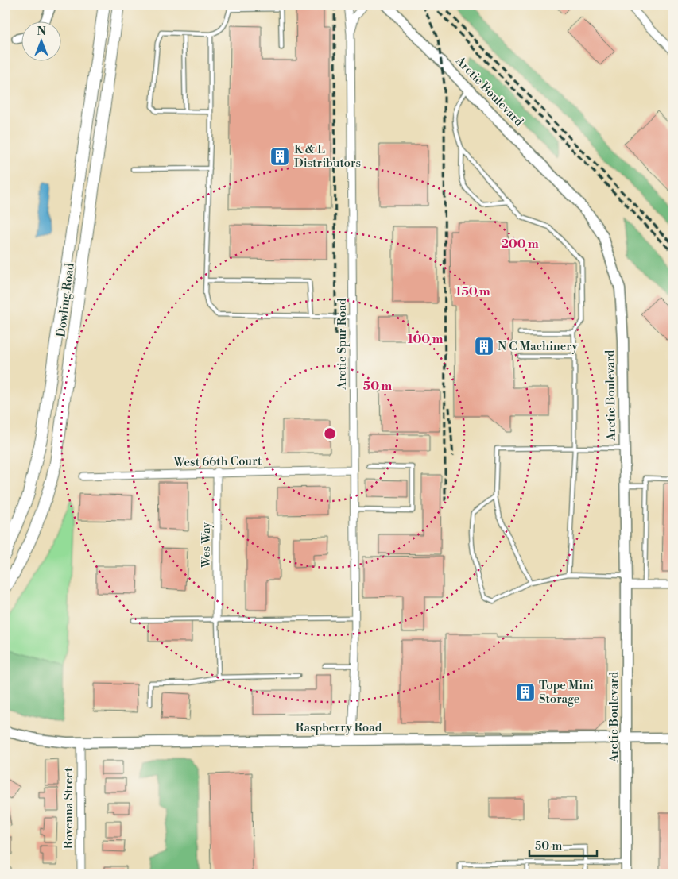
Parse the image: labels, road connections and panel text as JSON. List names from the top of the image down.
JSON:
{
  "streets": {
    "main road": ["Arctic Boulevard", "Dowling Road", "Raspberry Road"],
    "street": [
      "Arctic Spur Road",
      "West 66th Court",
      "Wes Way",
      "Rovenna Street"
    ]
  },
  "crossings": [
    ["Arctic Boulevard", "Raspberry Road"],
    ["Arctic Spur Road", "West 66th Court"],
    ["Arctic Spur Road", "Raspberry Road"],
    ["West 66th Court", "Wes Way"],
    ["Raspberry Road", "Rovenna Street"]
  ],
  "places": {
    "building": ["K & L Distributors", "N C Machinery", "Tope Mini Storage"]
  },
  "scale_bar": "50 m",
  "north": "top",
  "rings": [
    "200 m",
    "150 m",
    "100 m",
    "50 m"
  ]
}
